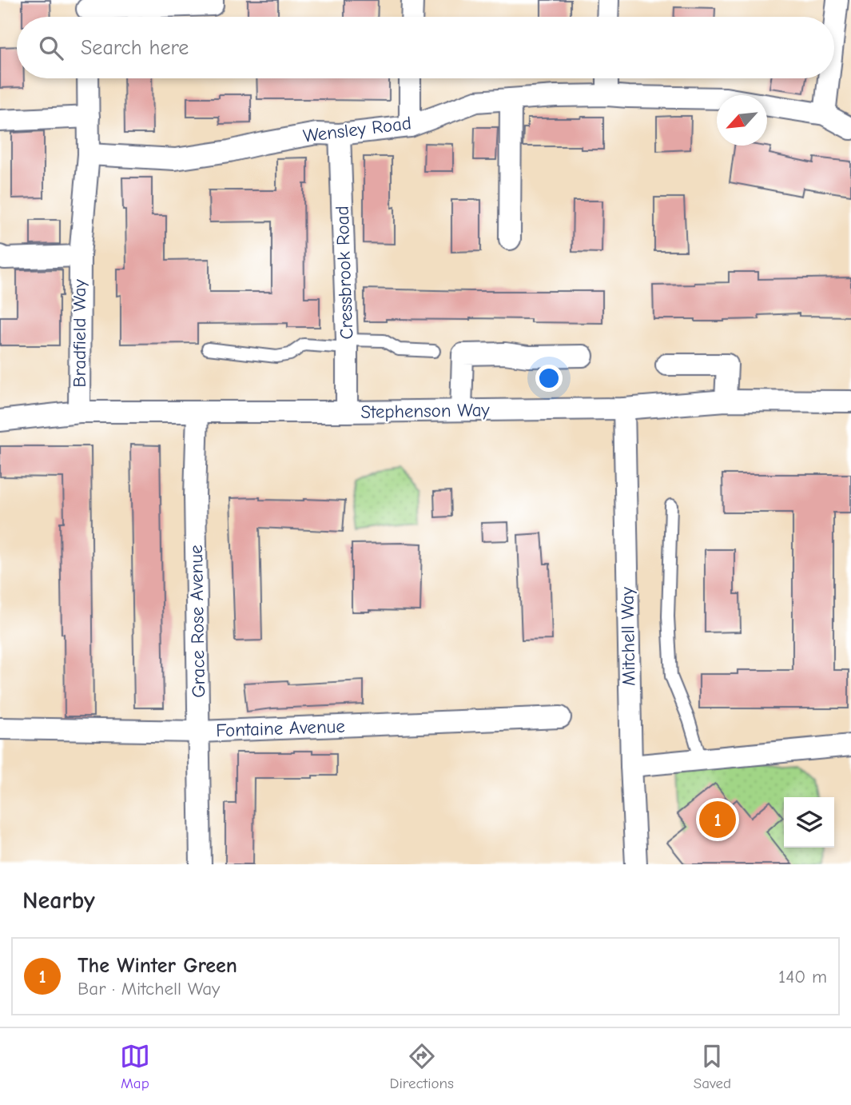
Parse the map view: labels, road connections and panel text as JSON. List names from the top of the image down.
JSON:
{
  "streets": {
    "street": [
      "Wensley Road",
      "Cressbrook Road",
      "Bradfield Way",
      "Stephenson Way",
      "Grace Rose Avenue",
      "Mitchell Way",
      "Fontaine Avenue"
    ]
  },
  "crossings": [
    ["Wensley Road", "Cressbrook Road"],
    ["Wensley Road", "Bradfield Way"],
    ["Cressbrook Road", "Stephenson Way"],
    ["Bradfield Way", "Stephenson Way"],
    ["Stephenson Way", "Grace Rose Avenue"],
    ["Stephenson Way", "Mitchell Way"],
    ["Grace Rose Avenue", "Fontaine Avenue"]
  ],
  "north": "bottom left",
  "page": {
    "search": "Search here",
    "pins": "1",
    "heading": "Nearby",
    "list": [
      {
        "mark": "1",
        "name": "The Winter Green",
        "note": "Bar · Mitchell Way",
        "value": "140 m"
      }
    ],
    "nav": ["Map", "Directions", "Saved"]
  }
}
